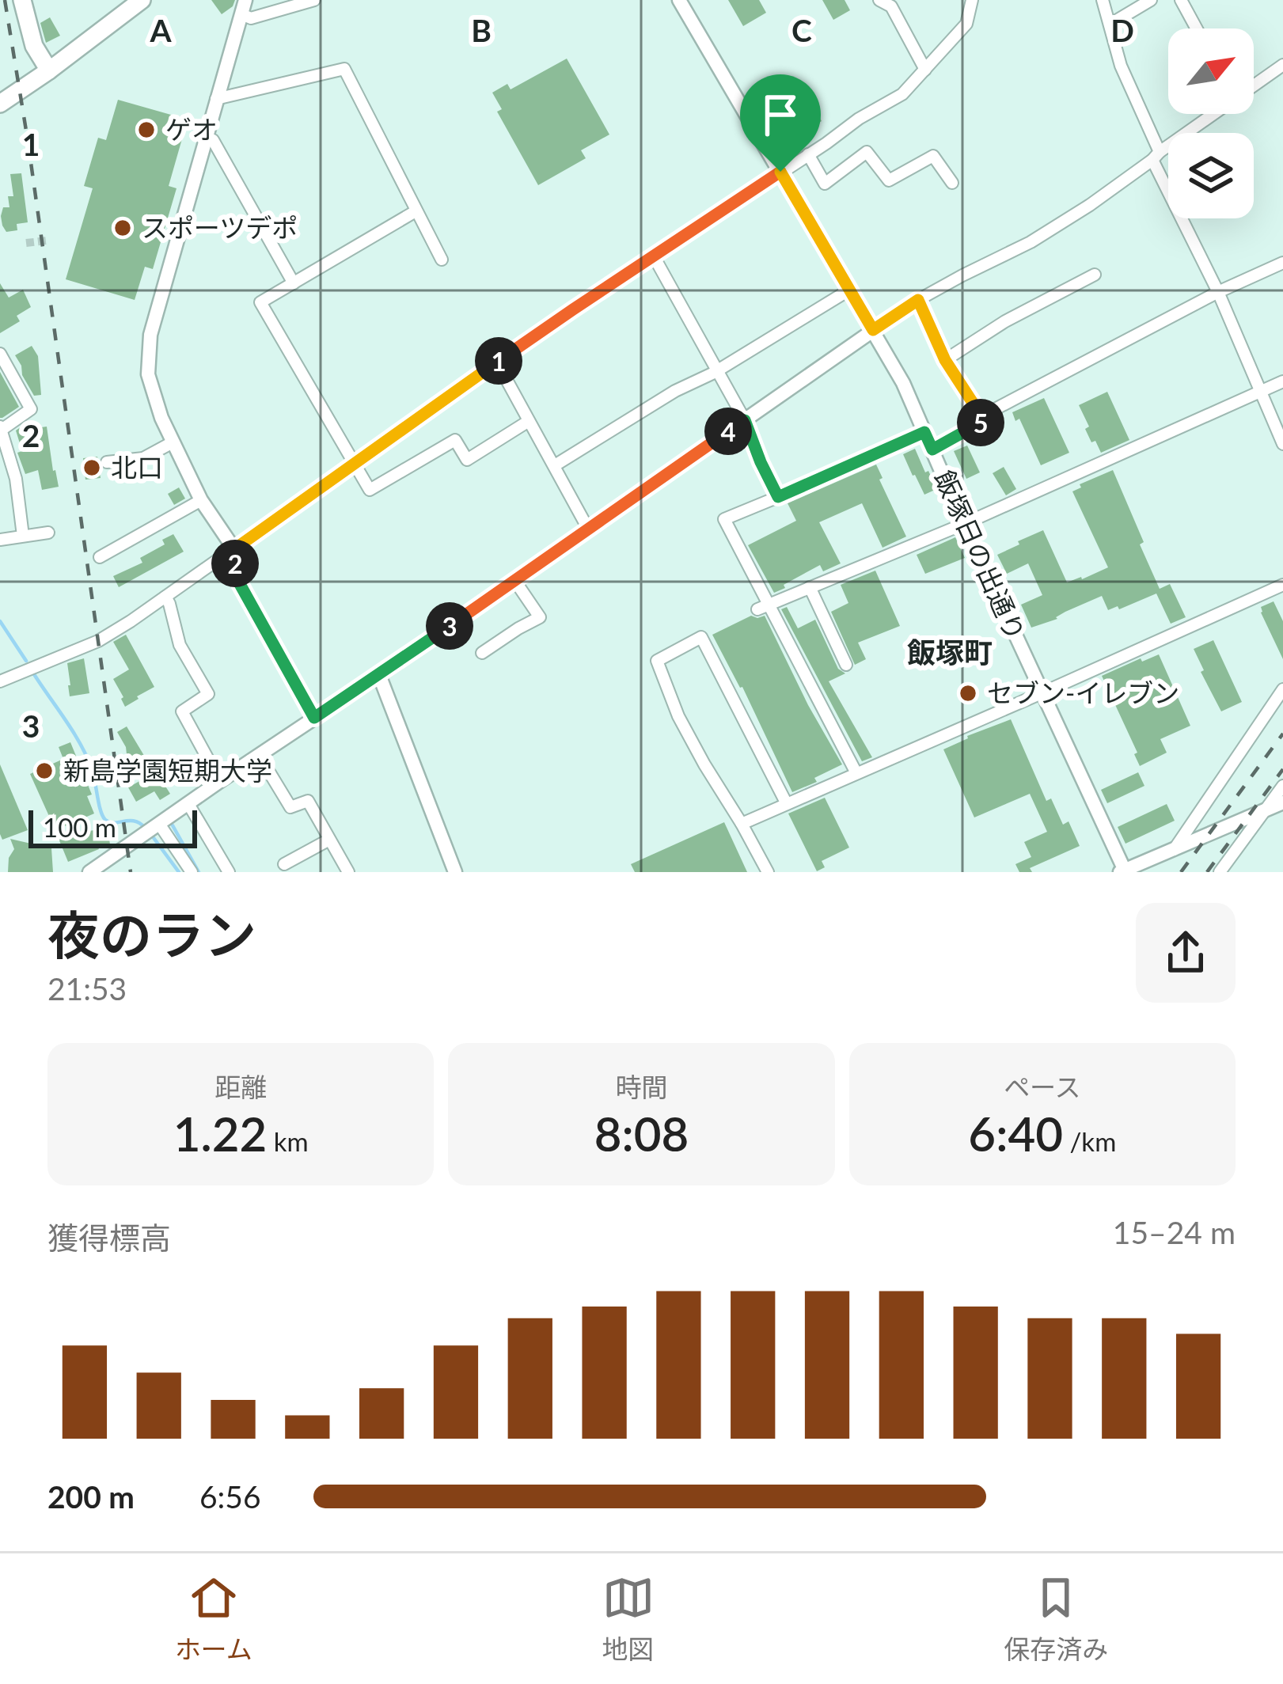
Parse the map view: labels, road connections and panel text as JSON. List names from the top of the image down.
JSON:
{
  "streets": {
    "street": ["飯塚日の出通り"]
  },
  "districts": ["飯塚町"],
  "places": [
    "ゲオ",
    "スポーツデポ",
    "北口",
    "セブン-イレブン",
    "新島学園短期大学"
  ],
  "scale_bar": "100 m",
  "north": "top right",
  "page": {
    "pins": [
      "1",
      "5",
      "4",
      "2",
      "3"
    ],
    "scale": "100 m",
    "heading": ["夜のラン", "21:53"],
    "stats": [
      ["距離", "1.22 km"],
      ["時間", "8:08"],
      ["ペース", "6:40 /km"]
    ],
    "chart": ["獲得標高", "15–24 m"],
    "list": [
      {
        "name": "200 m",
        "note": "6:56"
      }
    ],
    "tabs": ["ホーム", "地図", "保存済み"]
  },
  "grid": {
    "columns": [
      "A",
      "B",
      "C",
      "D"
    ],
    "rows": ["1", "2", "3"]
  }
}
